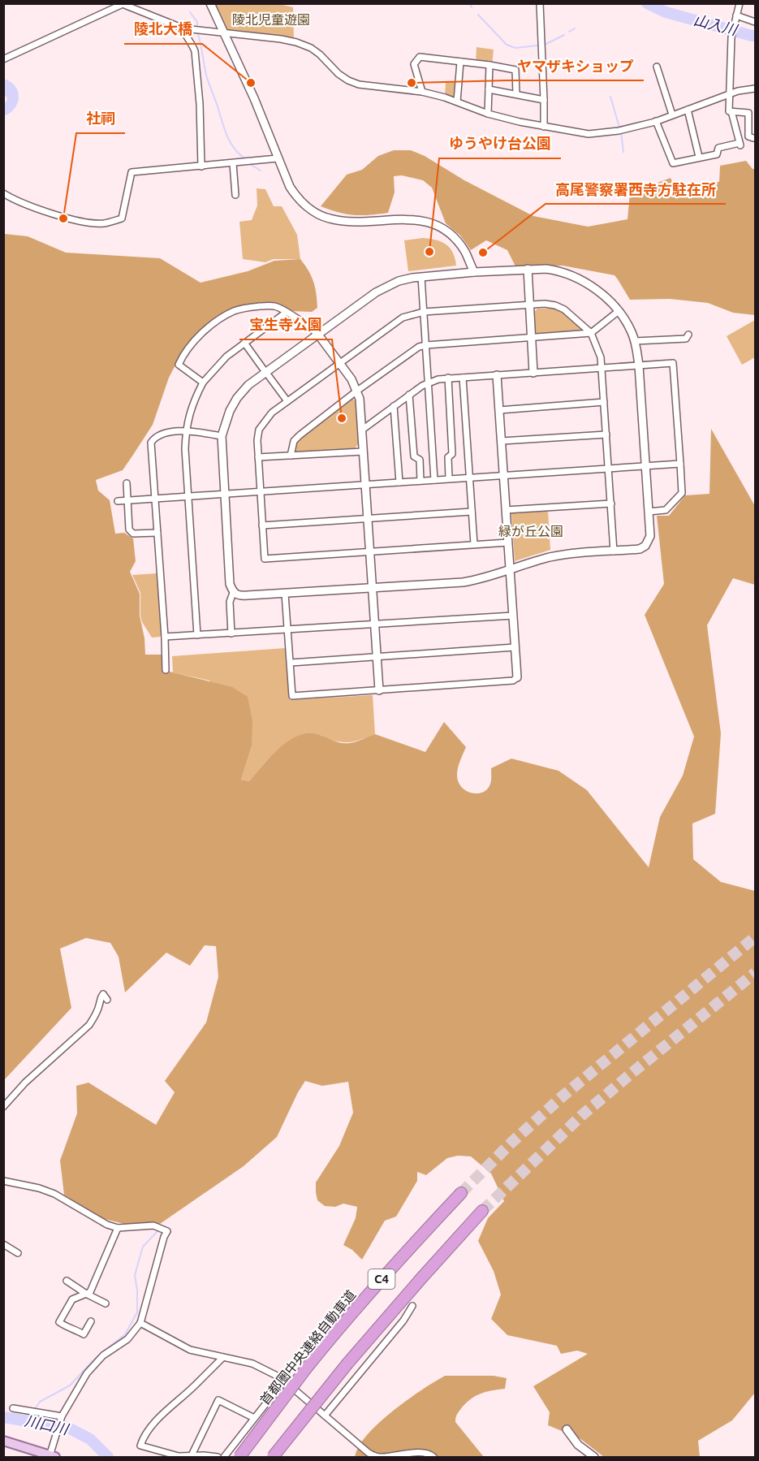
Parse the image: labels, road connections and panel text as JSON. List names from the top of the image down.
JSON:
{
  "streets": {
    "highway": ["C4", "首都圏中央連絡自動車道"]
  },
  "water": ["山入川", "川口川"],
  "parks": ["陵北児童遊園", "緑が丘公園"],
  "places": [
    "陵北大橋",
    "ヤマザキショップ",
    "社祠",
    "ゆうやけ台公園",
    "高尾警察署西寺方駐在所",
    "宝生寺公園"
  ]
}
